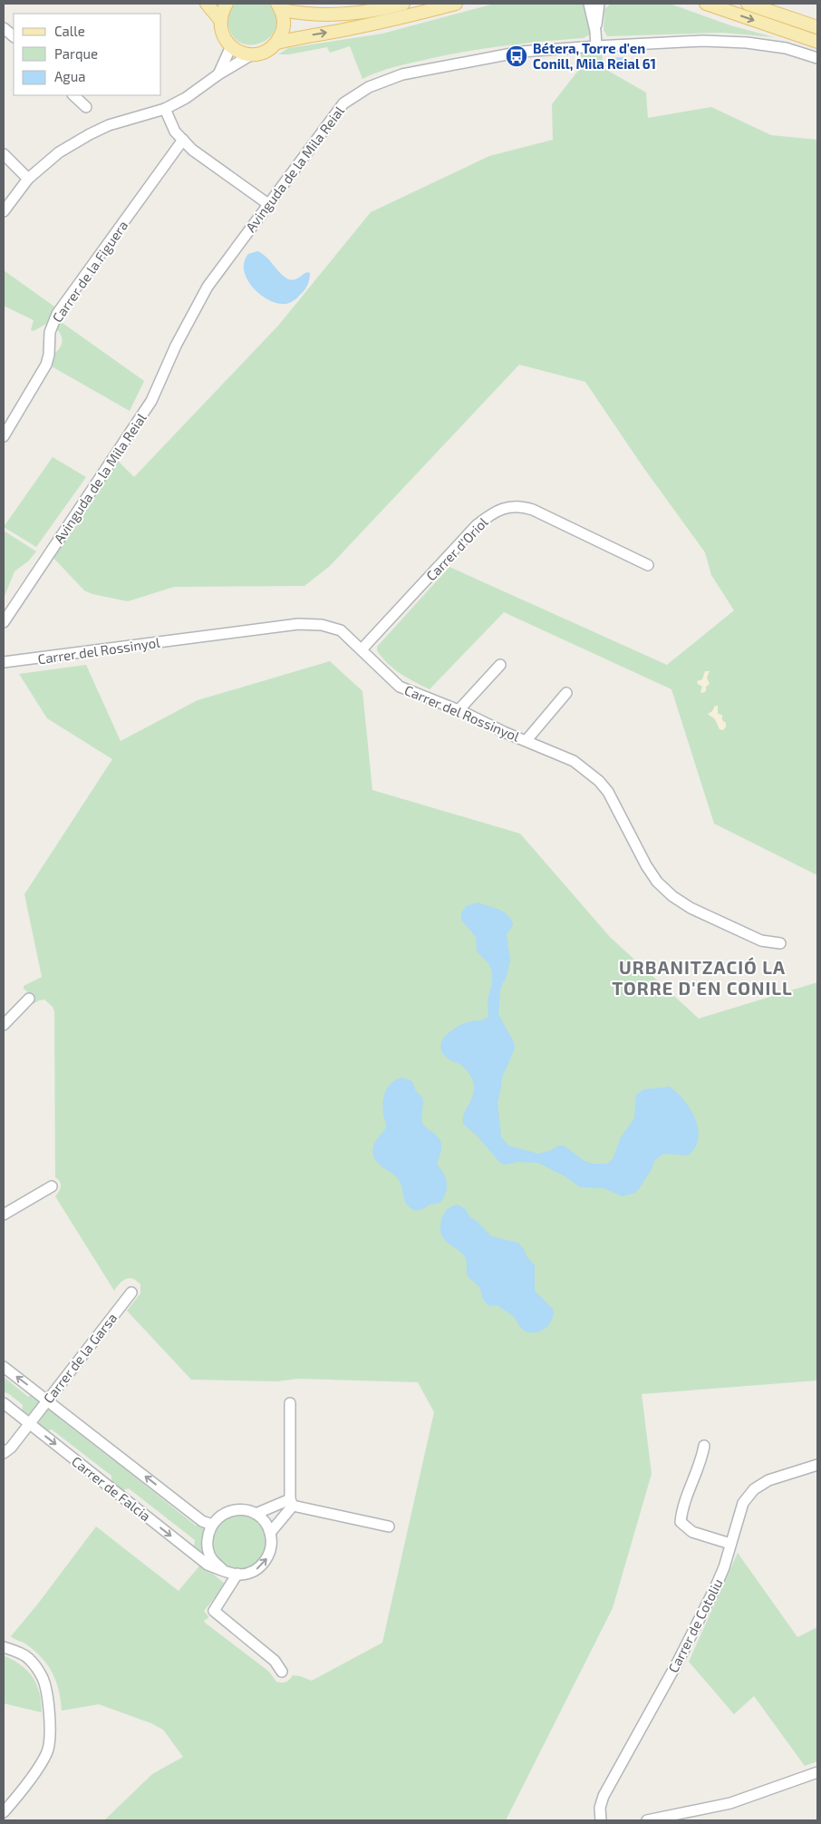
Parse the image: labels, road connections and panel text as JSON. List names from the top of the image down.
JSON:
{
  "streets": {
    "street": [
      "Avinguda de la Mila Reial",
      "Carrer de la Figuera",
      "Carrer d'Oriol",
      "Carrer del Rossinyol",
      "Carrer de la Garsa",
      "Carrer de Falcia",
      "Carrer de Cotoliu"
    ]
  },
  "crossings": [
    ["Carrer d'Oriol", "Carrer del Rossinyol"],
    ["Carrer de la Garsa", "Carrer de Falcia"]
  ],
  "districts": ["URBANITZACIÓ LA TORRE D'EN CONILL"],
  "places": {
    "bus stop": ["Bétera, Torre d'en Conill, Mila Reial 61"]
  },
  "legend": ["Calle", "Parque", "Agua"]
}
